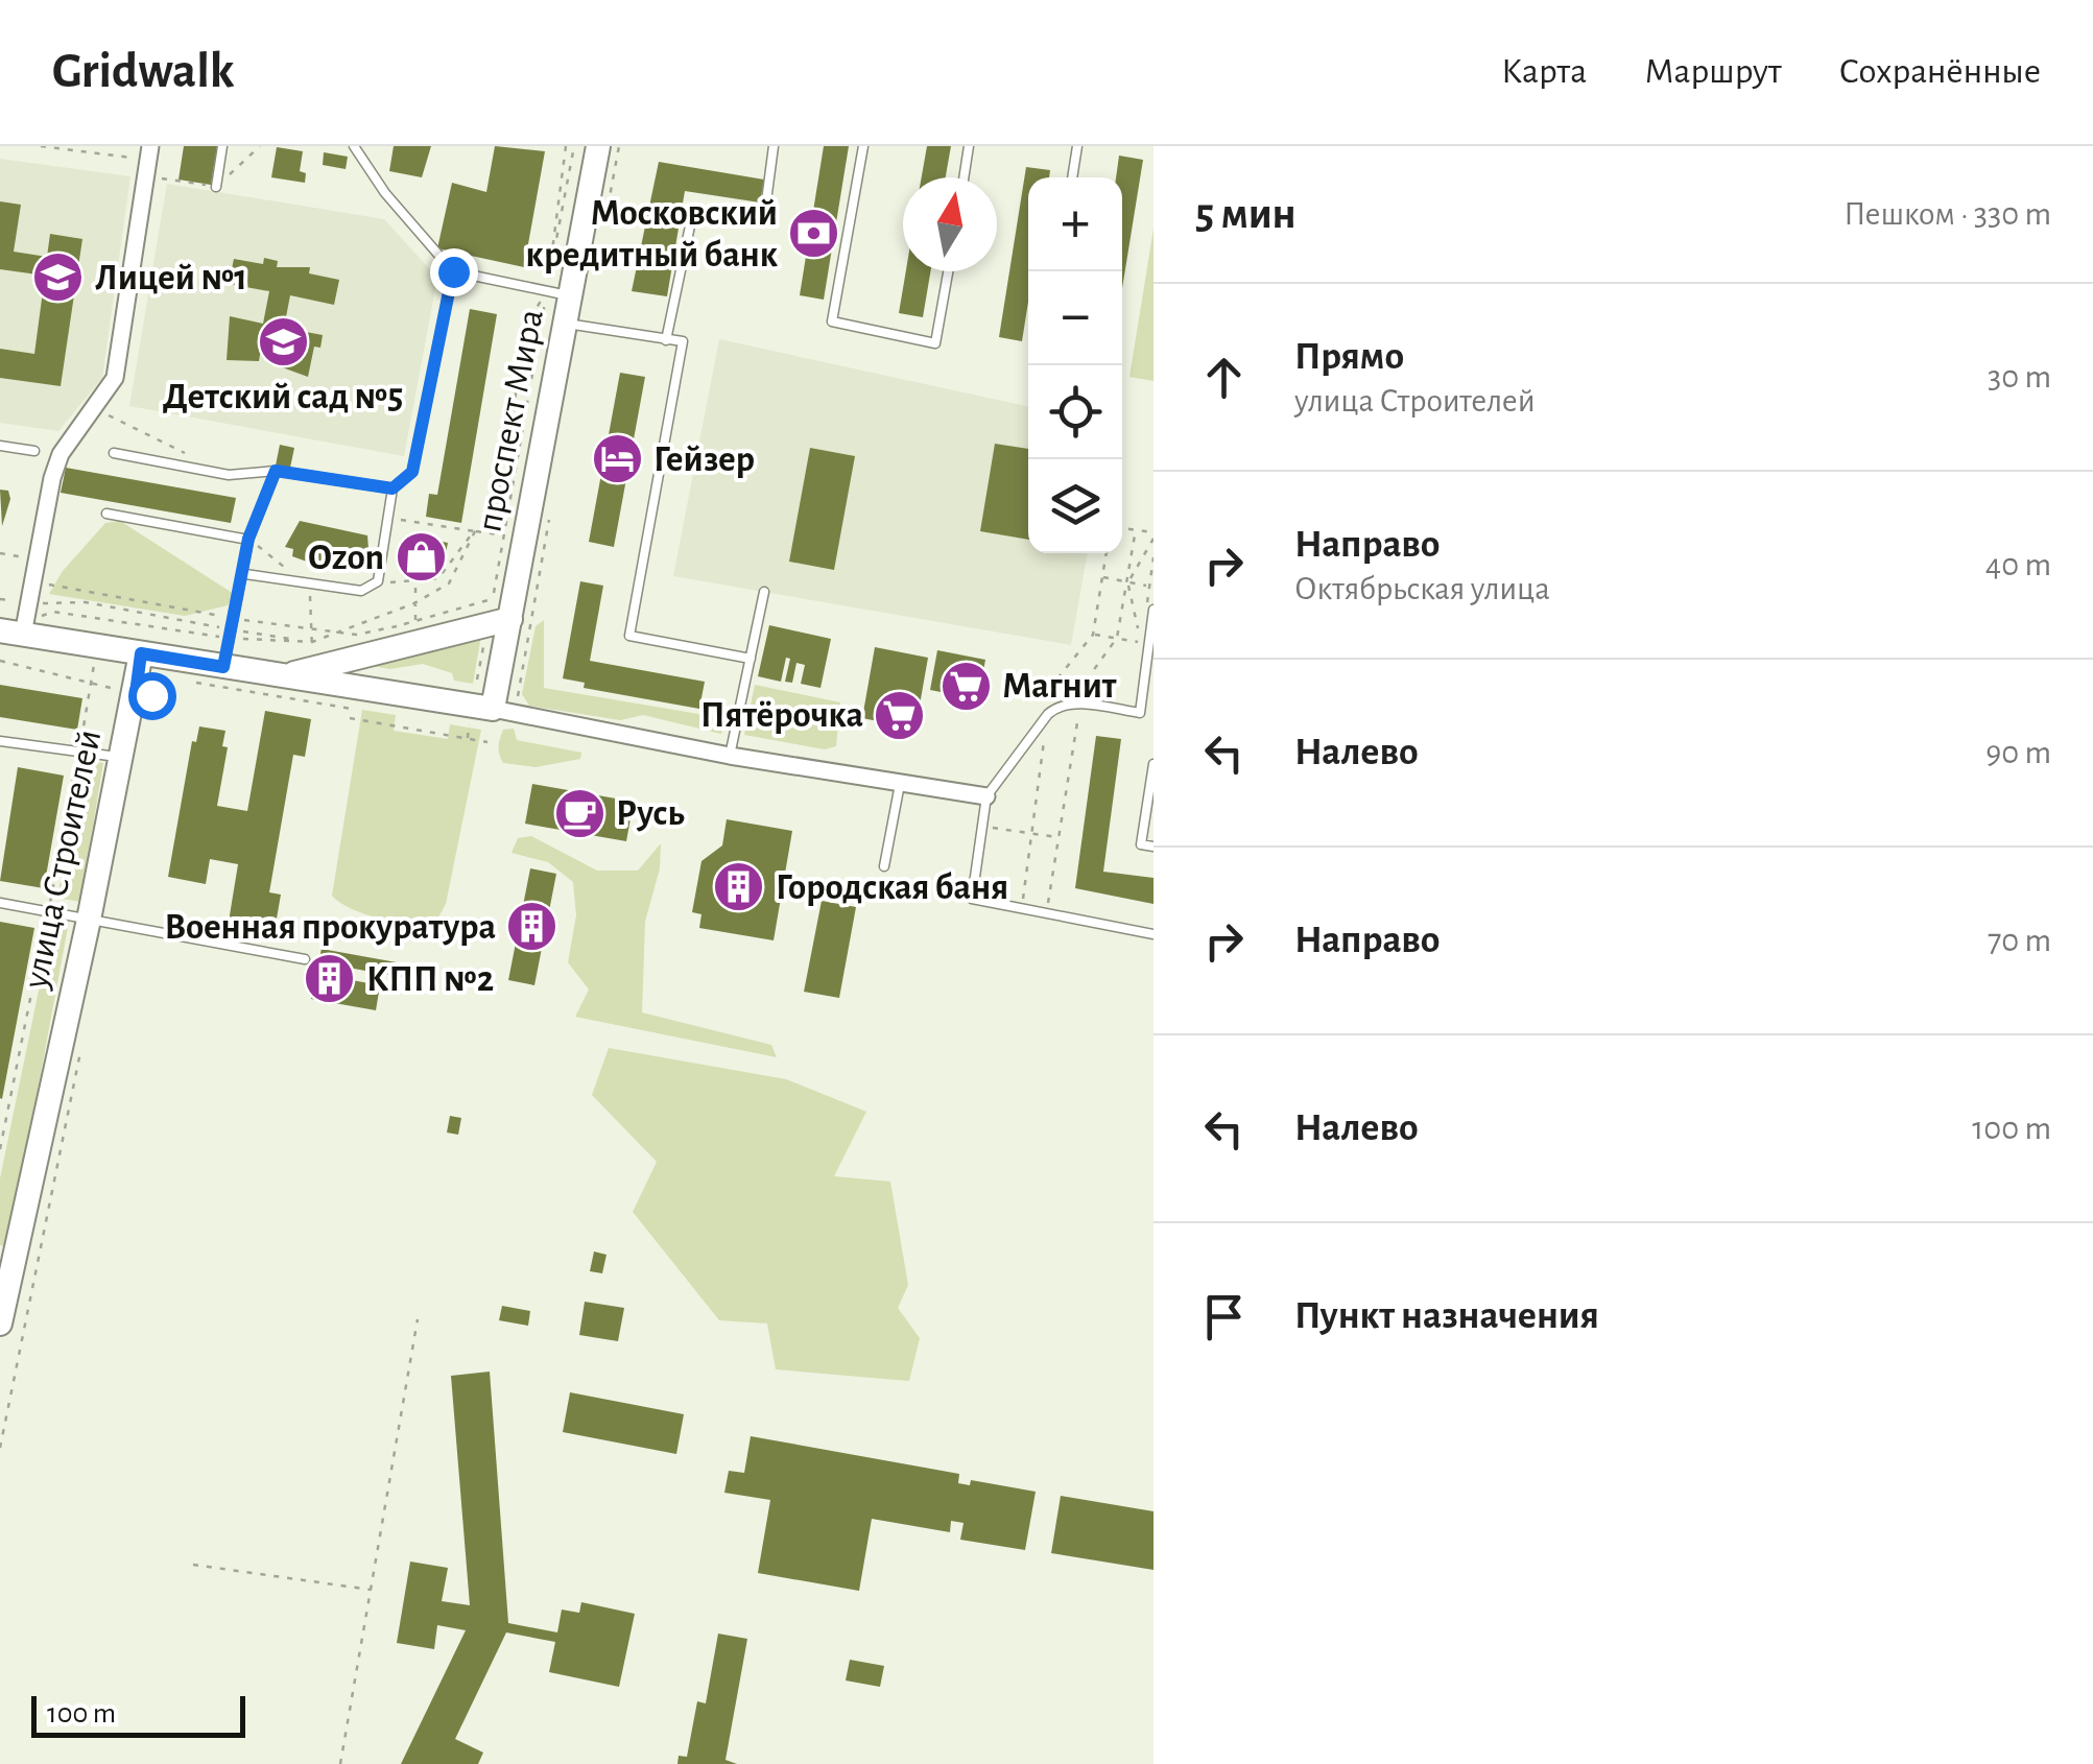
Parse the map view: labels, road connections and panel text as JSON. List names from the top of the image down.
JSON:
{
  "streets": {
    "street": ["проспект Мира", "улица Строителей"]
  },
  "places": {
    "bank": ["Московский кредитный банк"],
    "school or university": ["Лицей №1", "Детский сад №5"],
    "hotel": ["Гейзер"],
    "shop": ["Ozon"],
    "supermarket": ["Магнит", "Пятёрочка"],
    "cafe": ["Русь"],
    "building": ["Городская баня", "Военная прокуратура", "КПП №2"]
  },
  "scale_bar": "100 m",
  "north": "top",
  "page": {
    "header": "Gridwalk",
    "nav": ["Карта", "Маршрут", "Сохранённые"],
    "heading": ["5 мин", "Пешком · 330 m"],
    "map_buttons": ["+", "−"],
    "list": [
      ["Прямо", "улица Строителей", "30 m"],
      ["Направо", "Октябрьская улица", "40 m"],
      ["Налево", "90 m"],
      ["Направо", "70 m"],
      ["Налево", "100 m"],
      "Пункт назначения"
    ],
    "scale": "100 m"
  }
}
